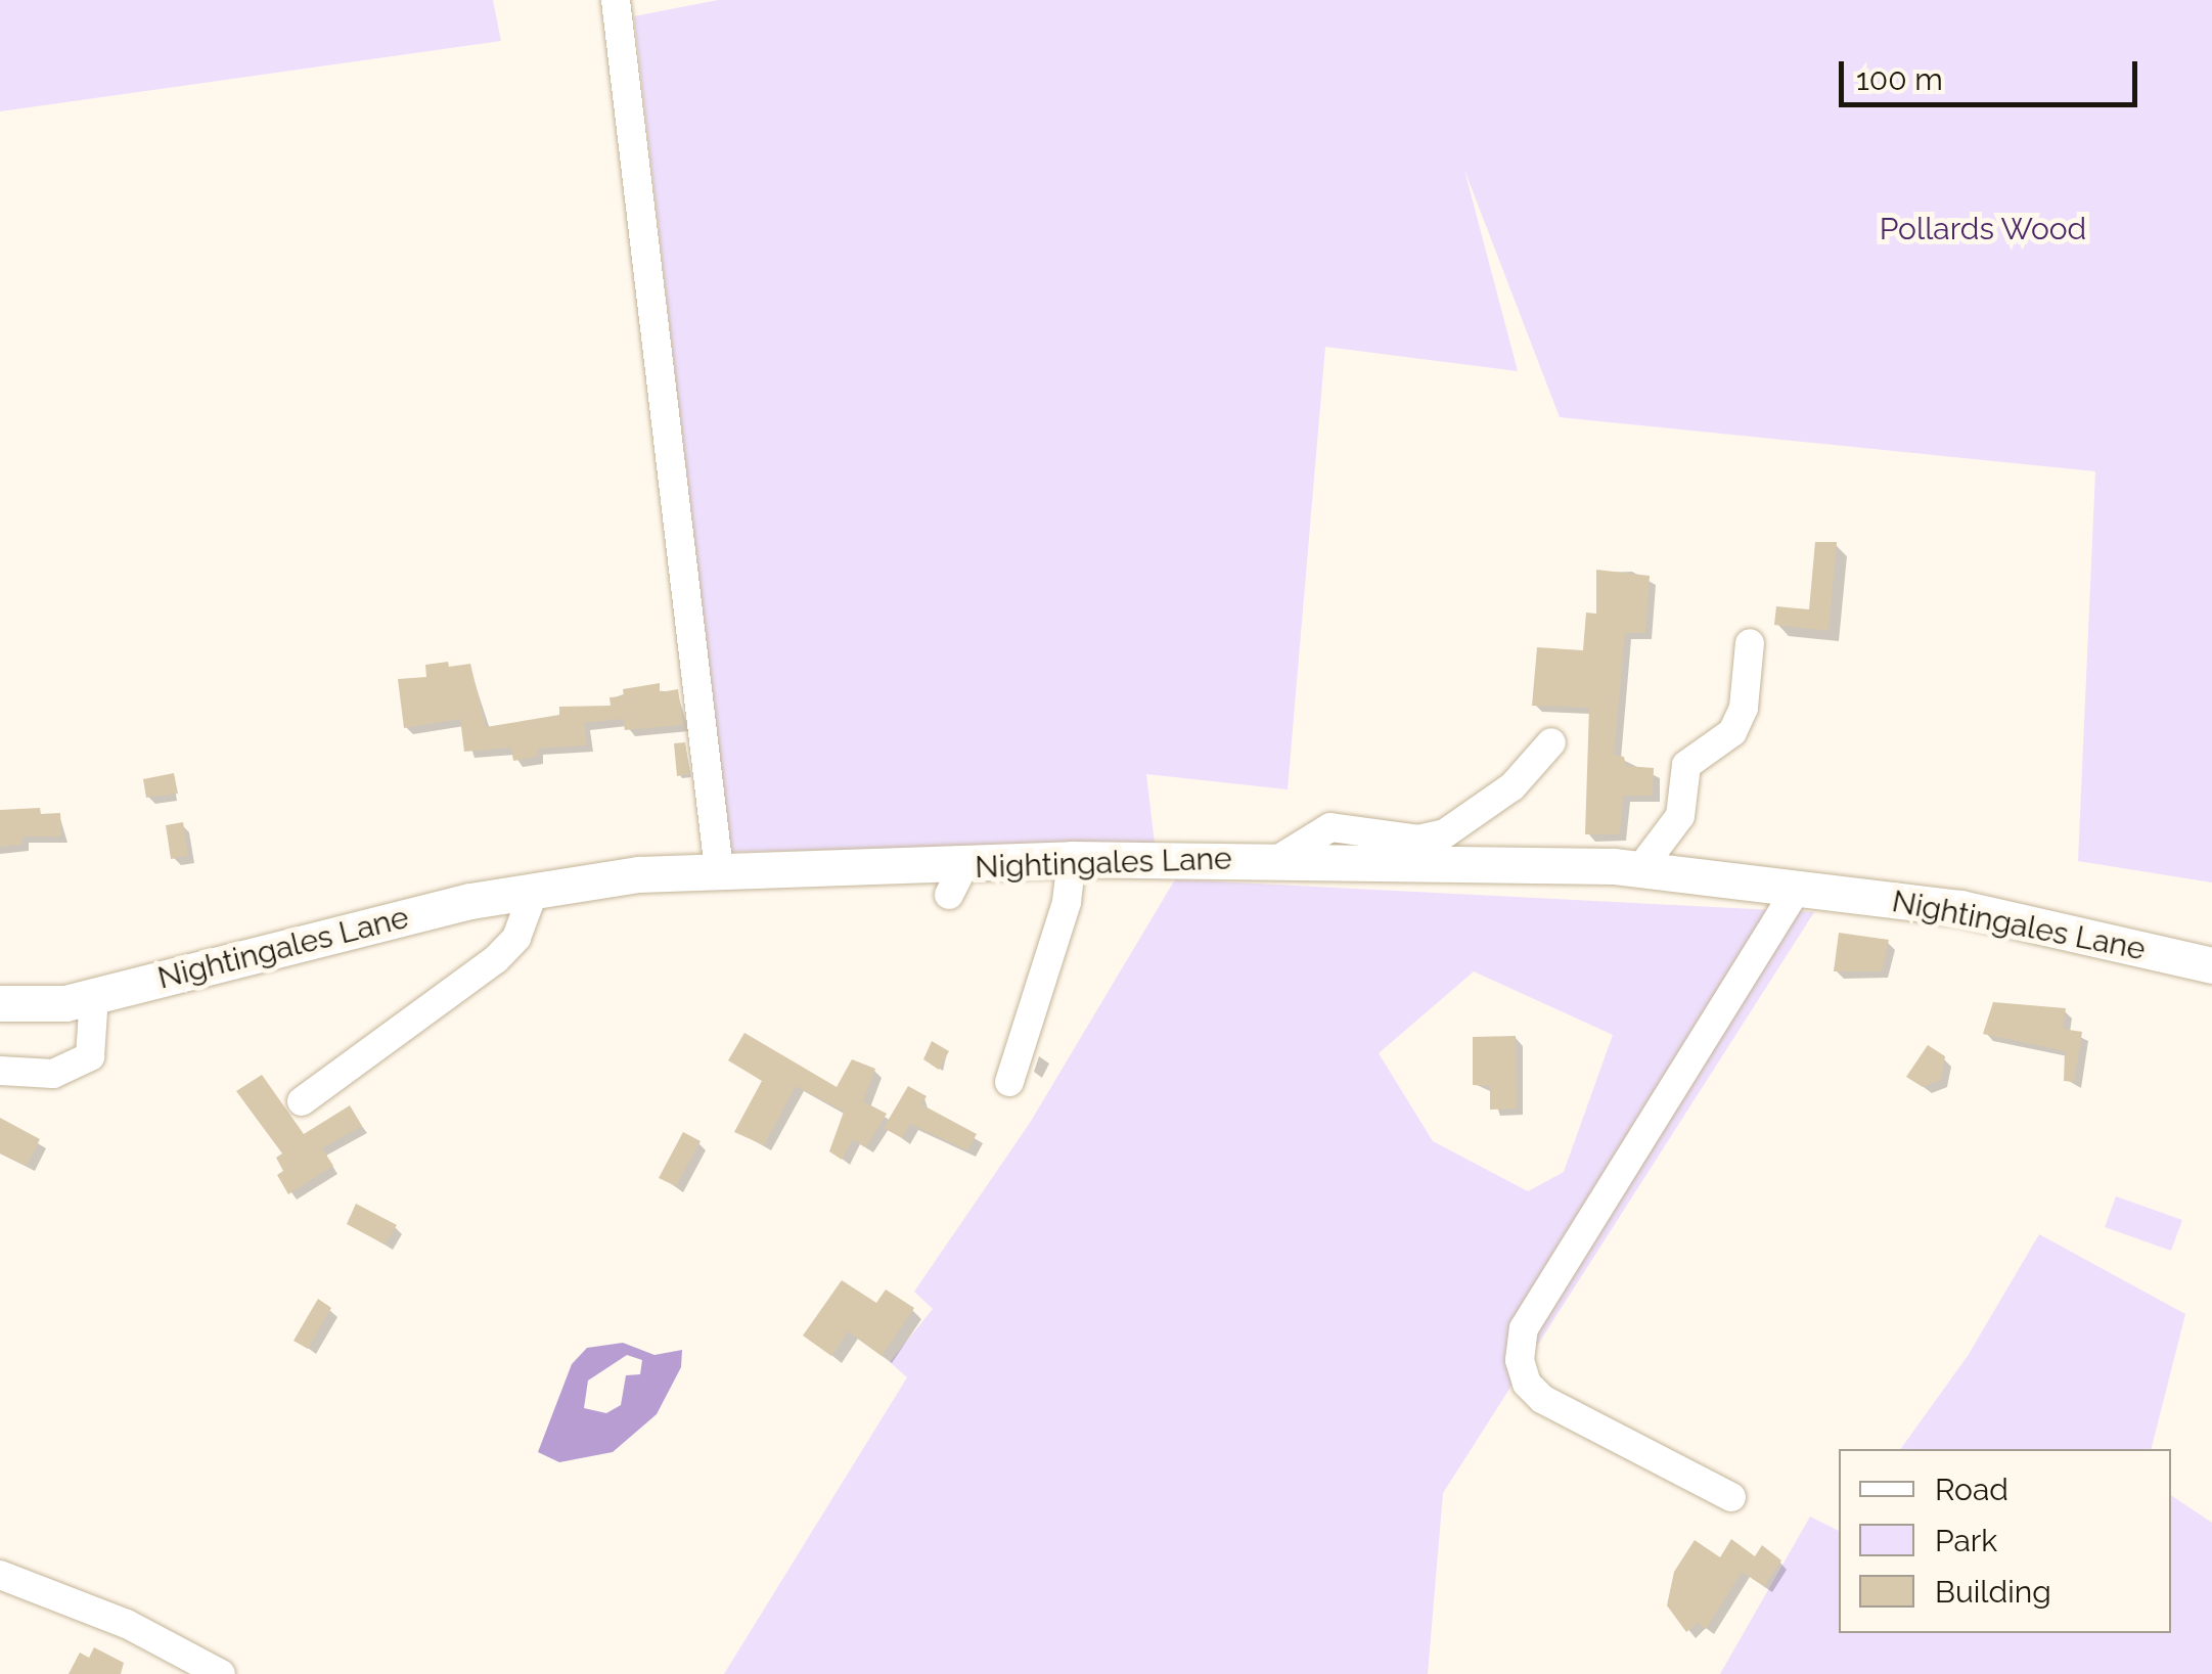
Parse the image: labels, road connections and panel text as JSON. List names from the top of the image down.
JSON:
{
  "streets": {
    "main road": ["Nightingales Lane"]
  },
  "parks": ["Pollards Wood"],
  "legend": ["Road", "Park", "Building"],
  "scale_bar": "100 m"
}
